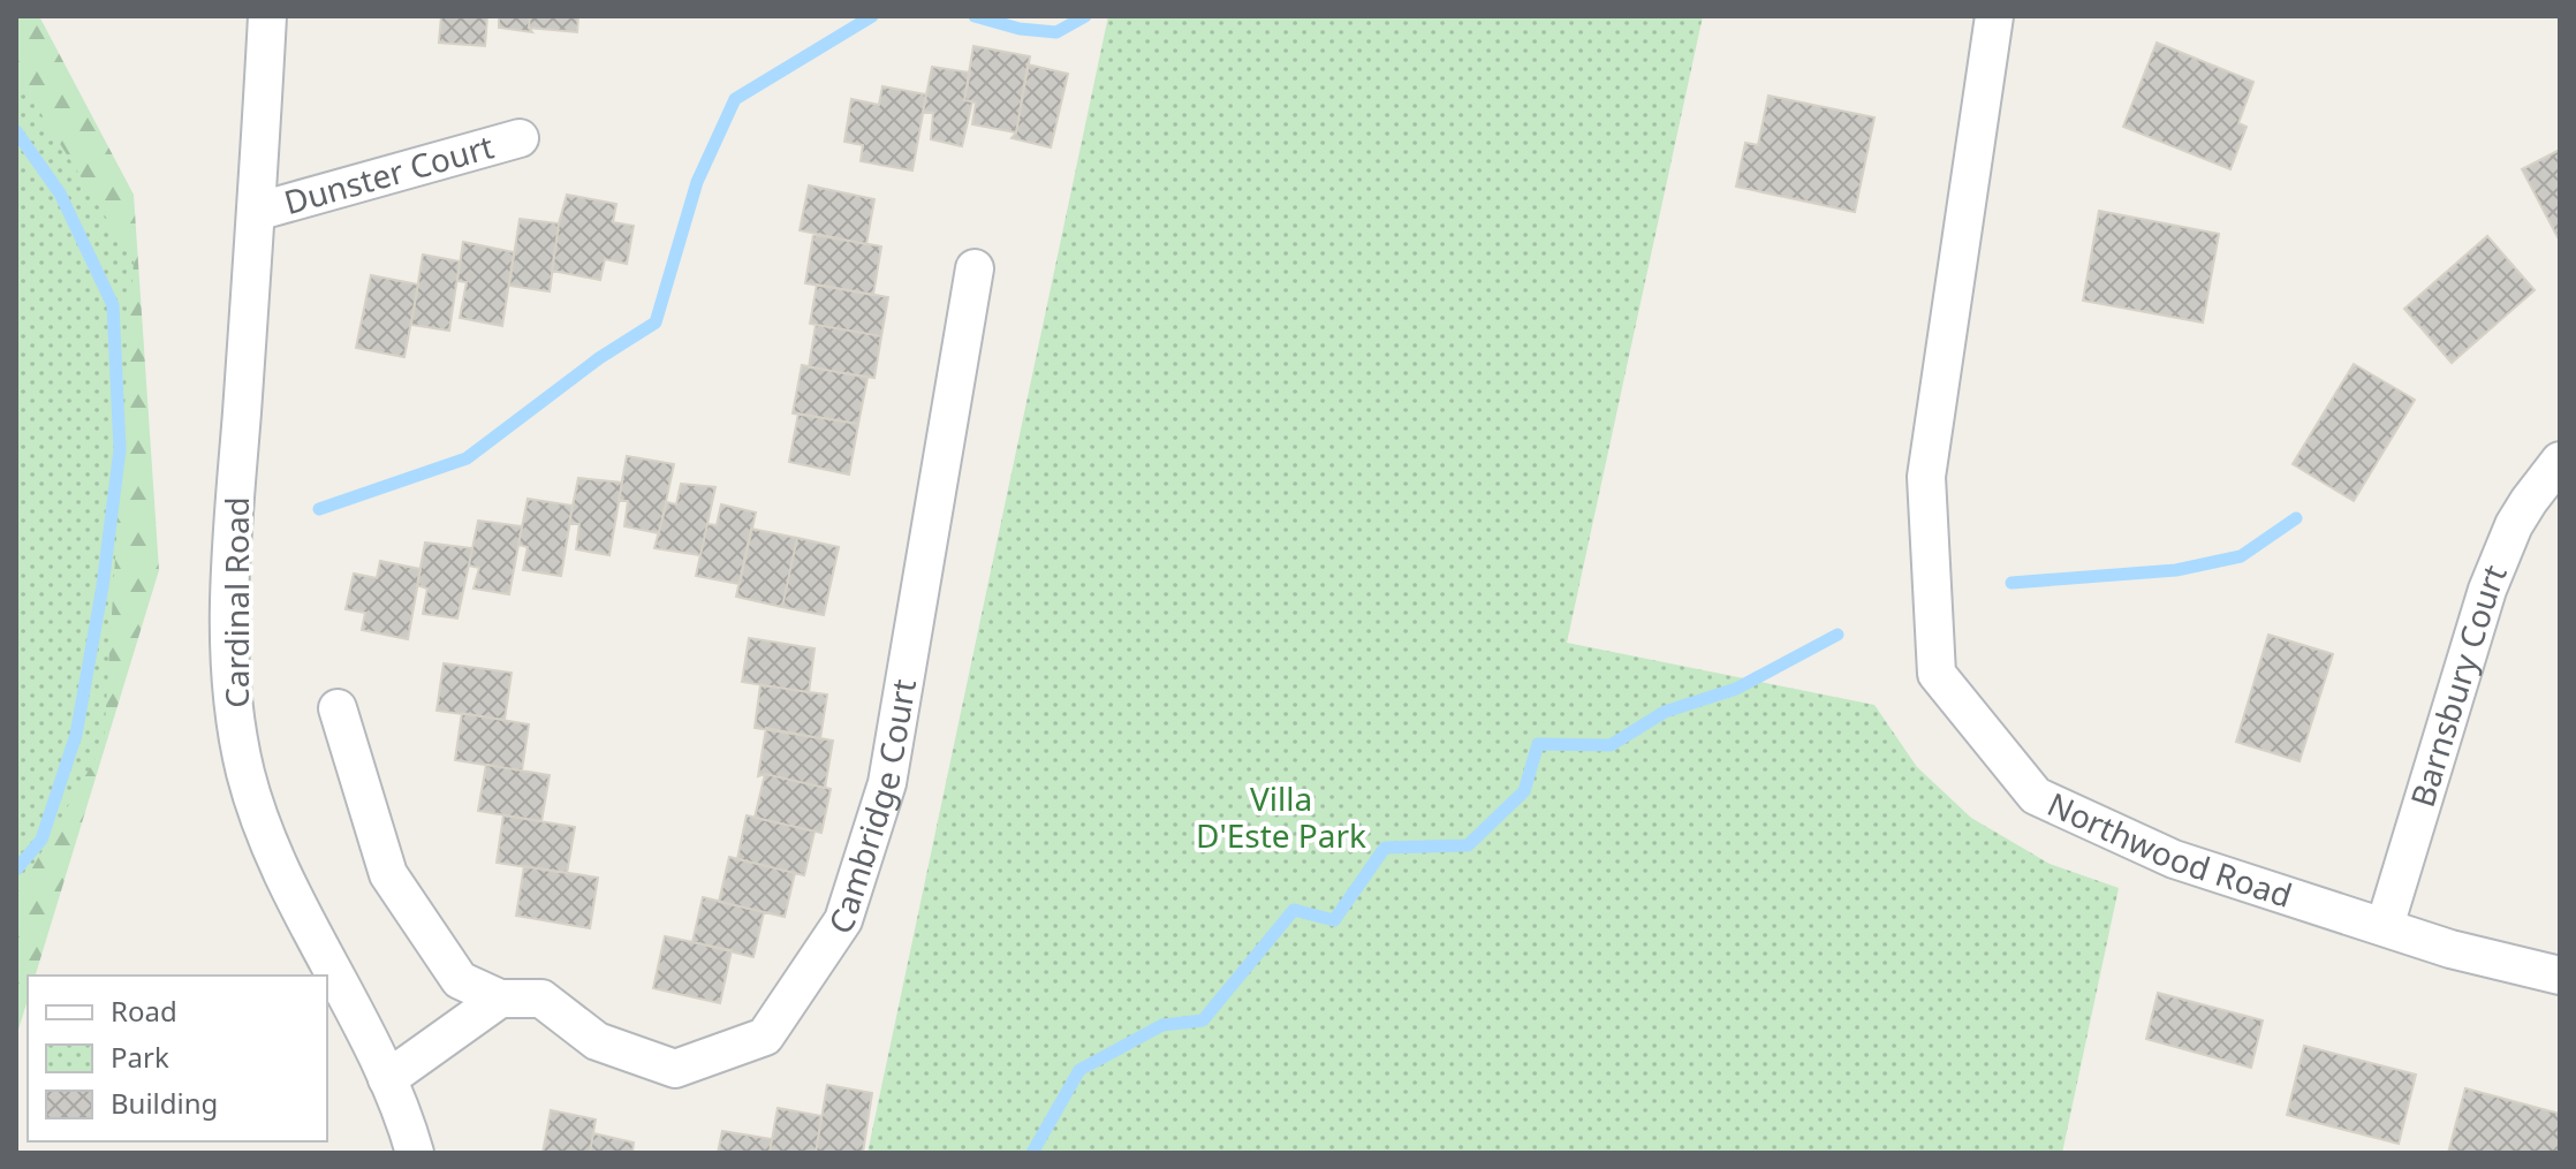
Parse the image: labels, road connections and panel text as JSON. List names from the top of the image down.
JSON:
{
  "streets": {
    "street": [
      "Dunster Court",
      "Cardinal Road",
      "Barnsbury Court",
      "Cambridge Court",
      "Northwood Road"
    ]
  },
  "crossings": [
    ["Dunster Court", "Cardinal Road"],
    ["Barnsbury Court", "Northwood Road"]
  ],
  "parks": ["Villa D'Este Park"],
  "legend": ["Road", "Park", "Building"]
}
